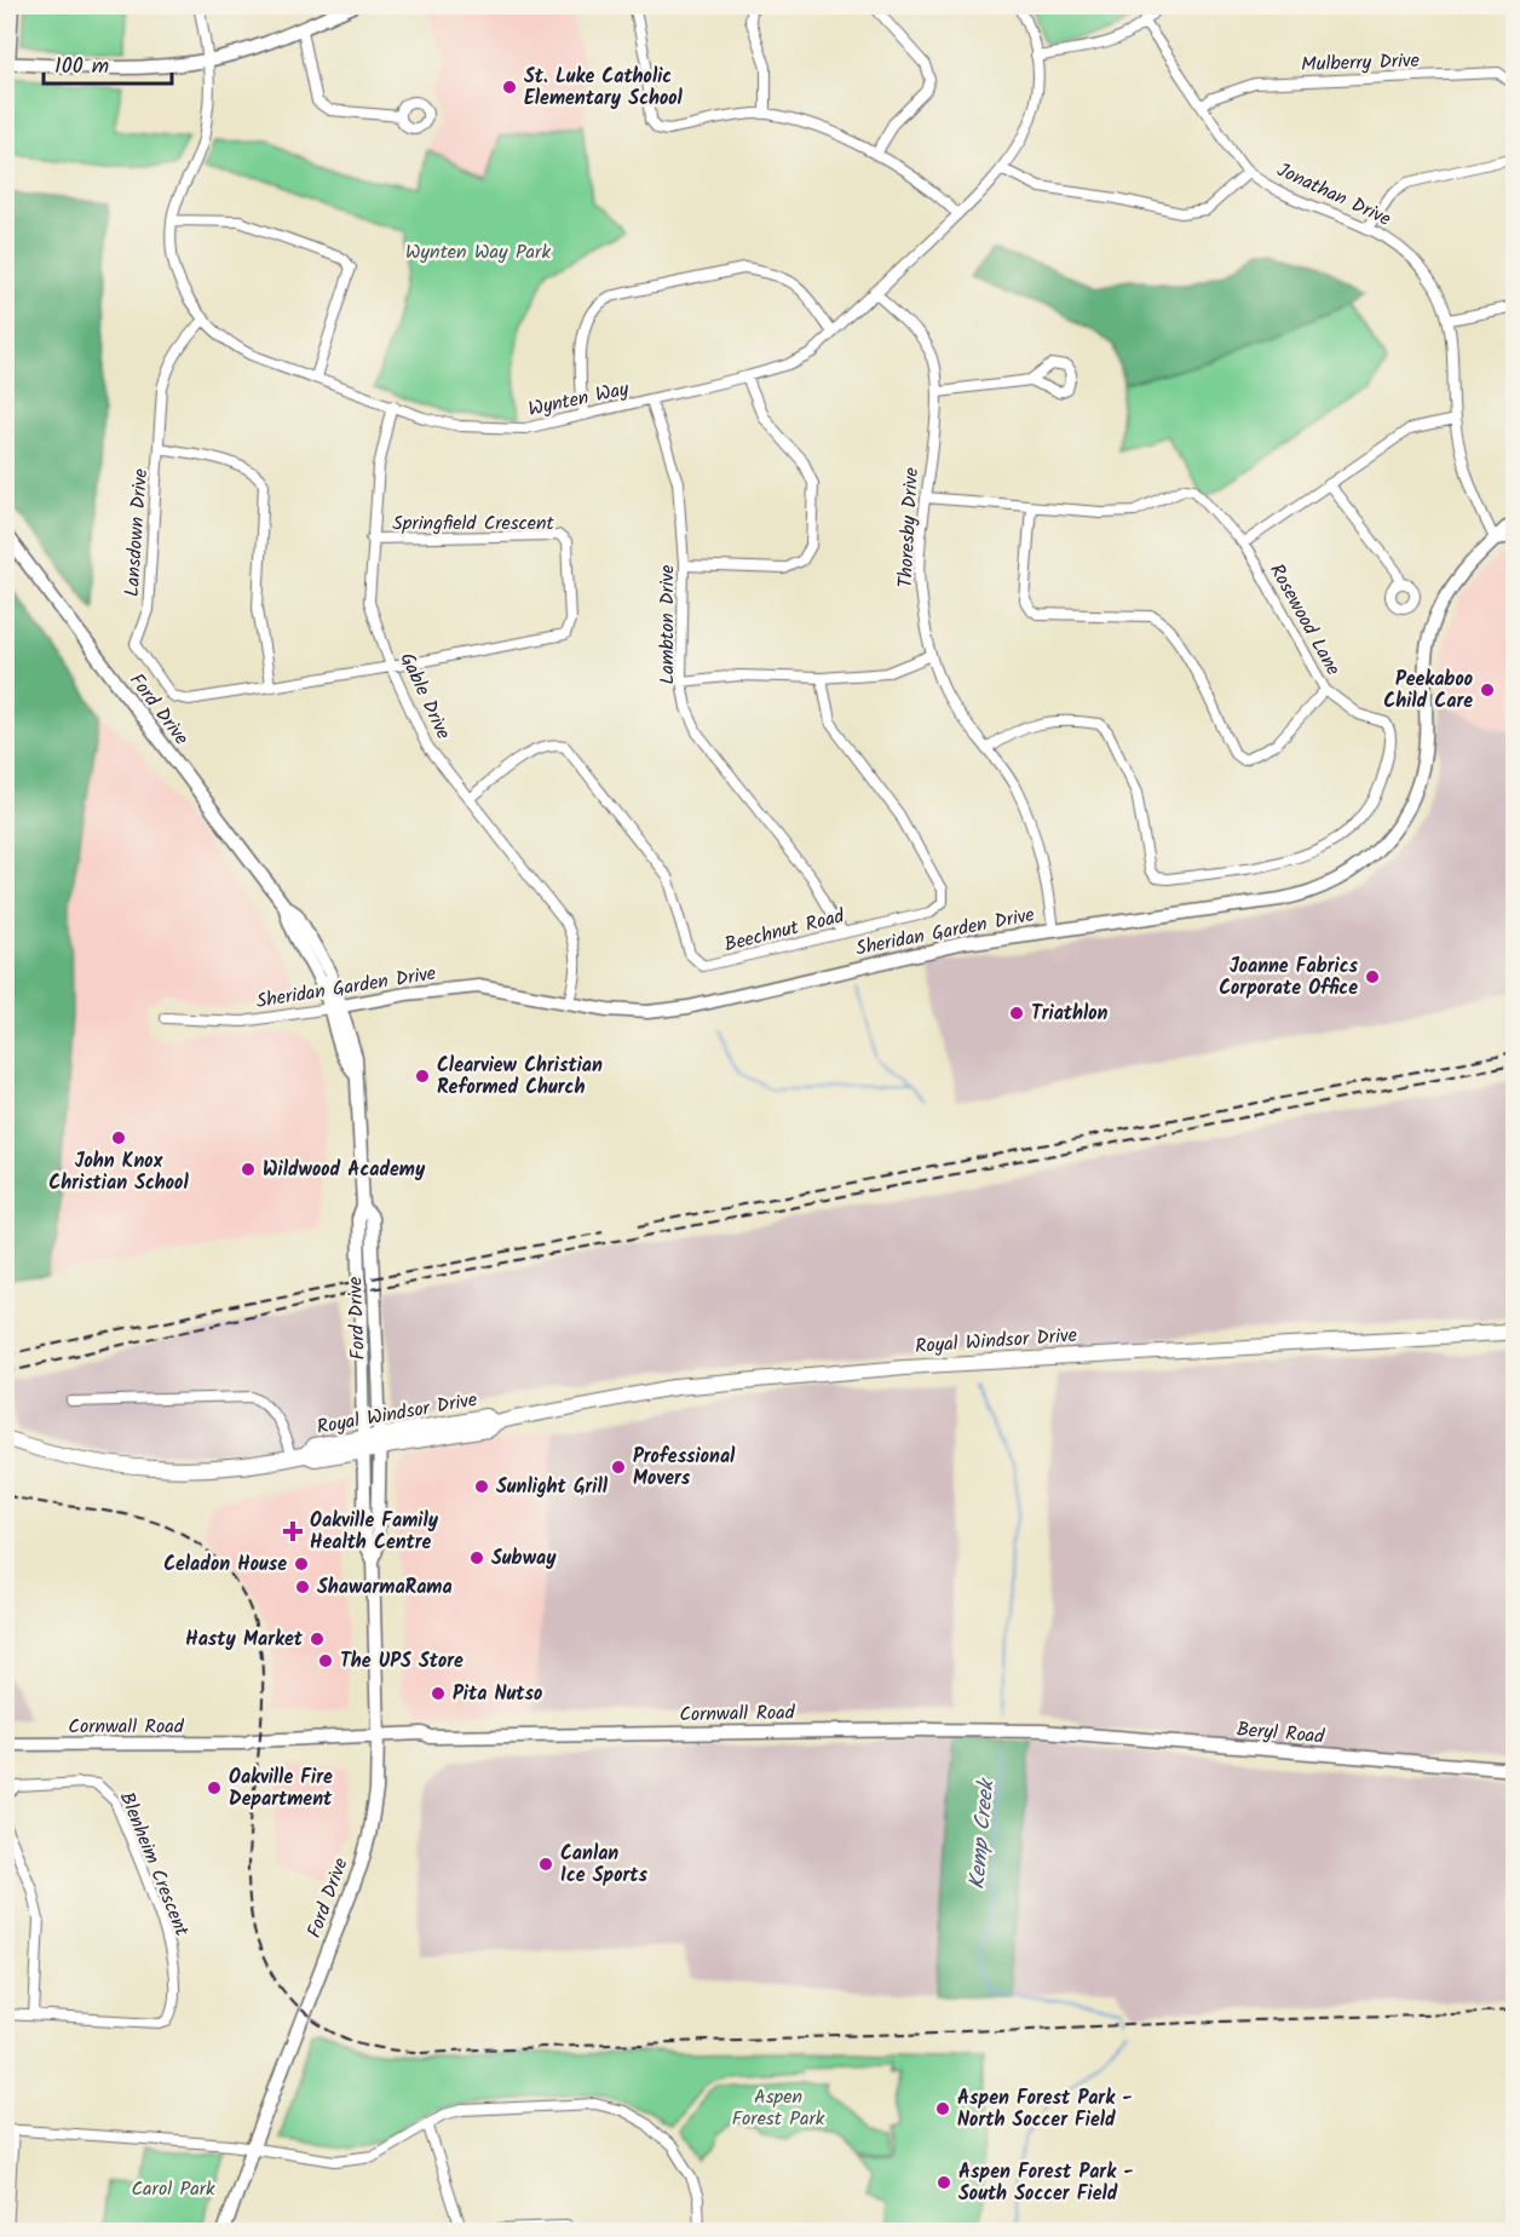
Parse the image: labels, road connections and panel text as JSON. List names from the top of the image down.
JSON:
{
  "streets": {
    "main road": ["Royal Windsor Drive"],
    "street": [
      "Mulberry Drive",
      "Jonathan Drive",
      "Wynten Way",
      "Springfield Crescent",
      "Thoresby Drive",
      "Lansdown Drive",
      "Rosewood Lane",
      "Lambton Drive",
      "Gable Drive",
      "Ford Drive",
      "Beechnut Road",
      "Sheridan Garden Drive",
      "Cornwall Road",
      "Beryl Road",
      "Blenheim Crescent"
    ]
  },
  "crossings": [
    ["Mulberry Drive", "Jonathan Drive"],
    ["Jonathan Drive", "Sheridan Garden Drive"],
    ["Wynten Way", "Thoresby Drive"],
    ["Wynten Way", "Lansdown Drive"],
    ["Wynten Way", "Lambton Drive"],
    ["Wynten Way", "Gable Drive"],
    ["Springfield Crescent", "Lansdown Drive"],
    ["Springfield Crescent", "Gable Drive"],
    ["Thoresby Drive", "Rosewood Lane"],
    ["Thoresby Drive", "Sheridan Garden Drive"],
    ["Lansdown Drive", "Gable Drive"],
    ["Lambton Drive", "Beechnut Road"],
    ["Gable Drive", "Beechnut Road"],
    ["Gable Drive", "Sheridan Garden Drive"],
    ["Ford Drive", "Sheridan Garden Drive"],
    ["Ford Drive", "Royal Windsor Drive"],
    ["Ford Drive", "Cornwall Road"],
    ["Cornwall Road", "Beryl Road"]
  ],
  "water": ["Kemp Creek"],
  "parks": ["Wynten Way Park", "Aspen Forest Park", "Carol Park"],
  "places": {
    "other": [
      "St. Luke Catholic Elementary School",
      "Peekaboo Child Care",
      "Joanne Fabrics Corporate Office",
      "Triathlon",
      "Clearview Christian Reformed Church",
      "John Knox Christian School",
      "Wildwood Academy",
      "Professional Movers",
      "Sunlight Grill",
      "Subway",
      "Celadon House",
      "ShawarmaRama",
      "Hasty Market",
      "The UPS Store",
      "Pita Nutso",
      "Oakville Fire Department",
      "Canlan Ice Sports",
      "Aspen Forest Park - North Soccer Field",
      "Aspen Forest Park - South Soccer Field"
    ],
    "health": ["Oakville Family Health Centre"]
  },
  "scale_bar": "100 m"
}
